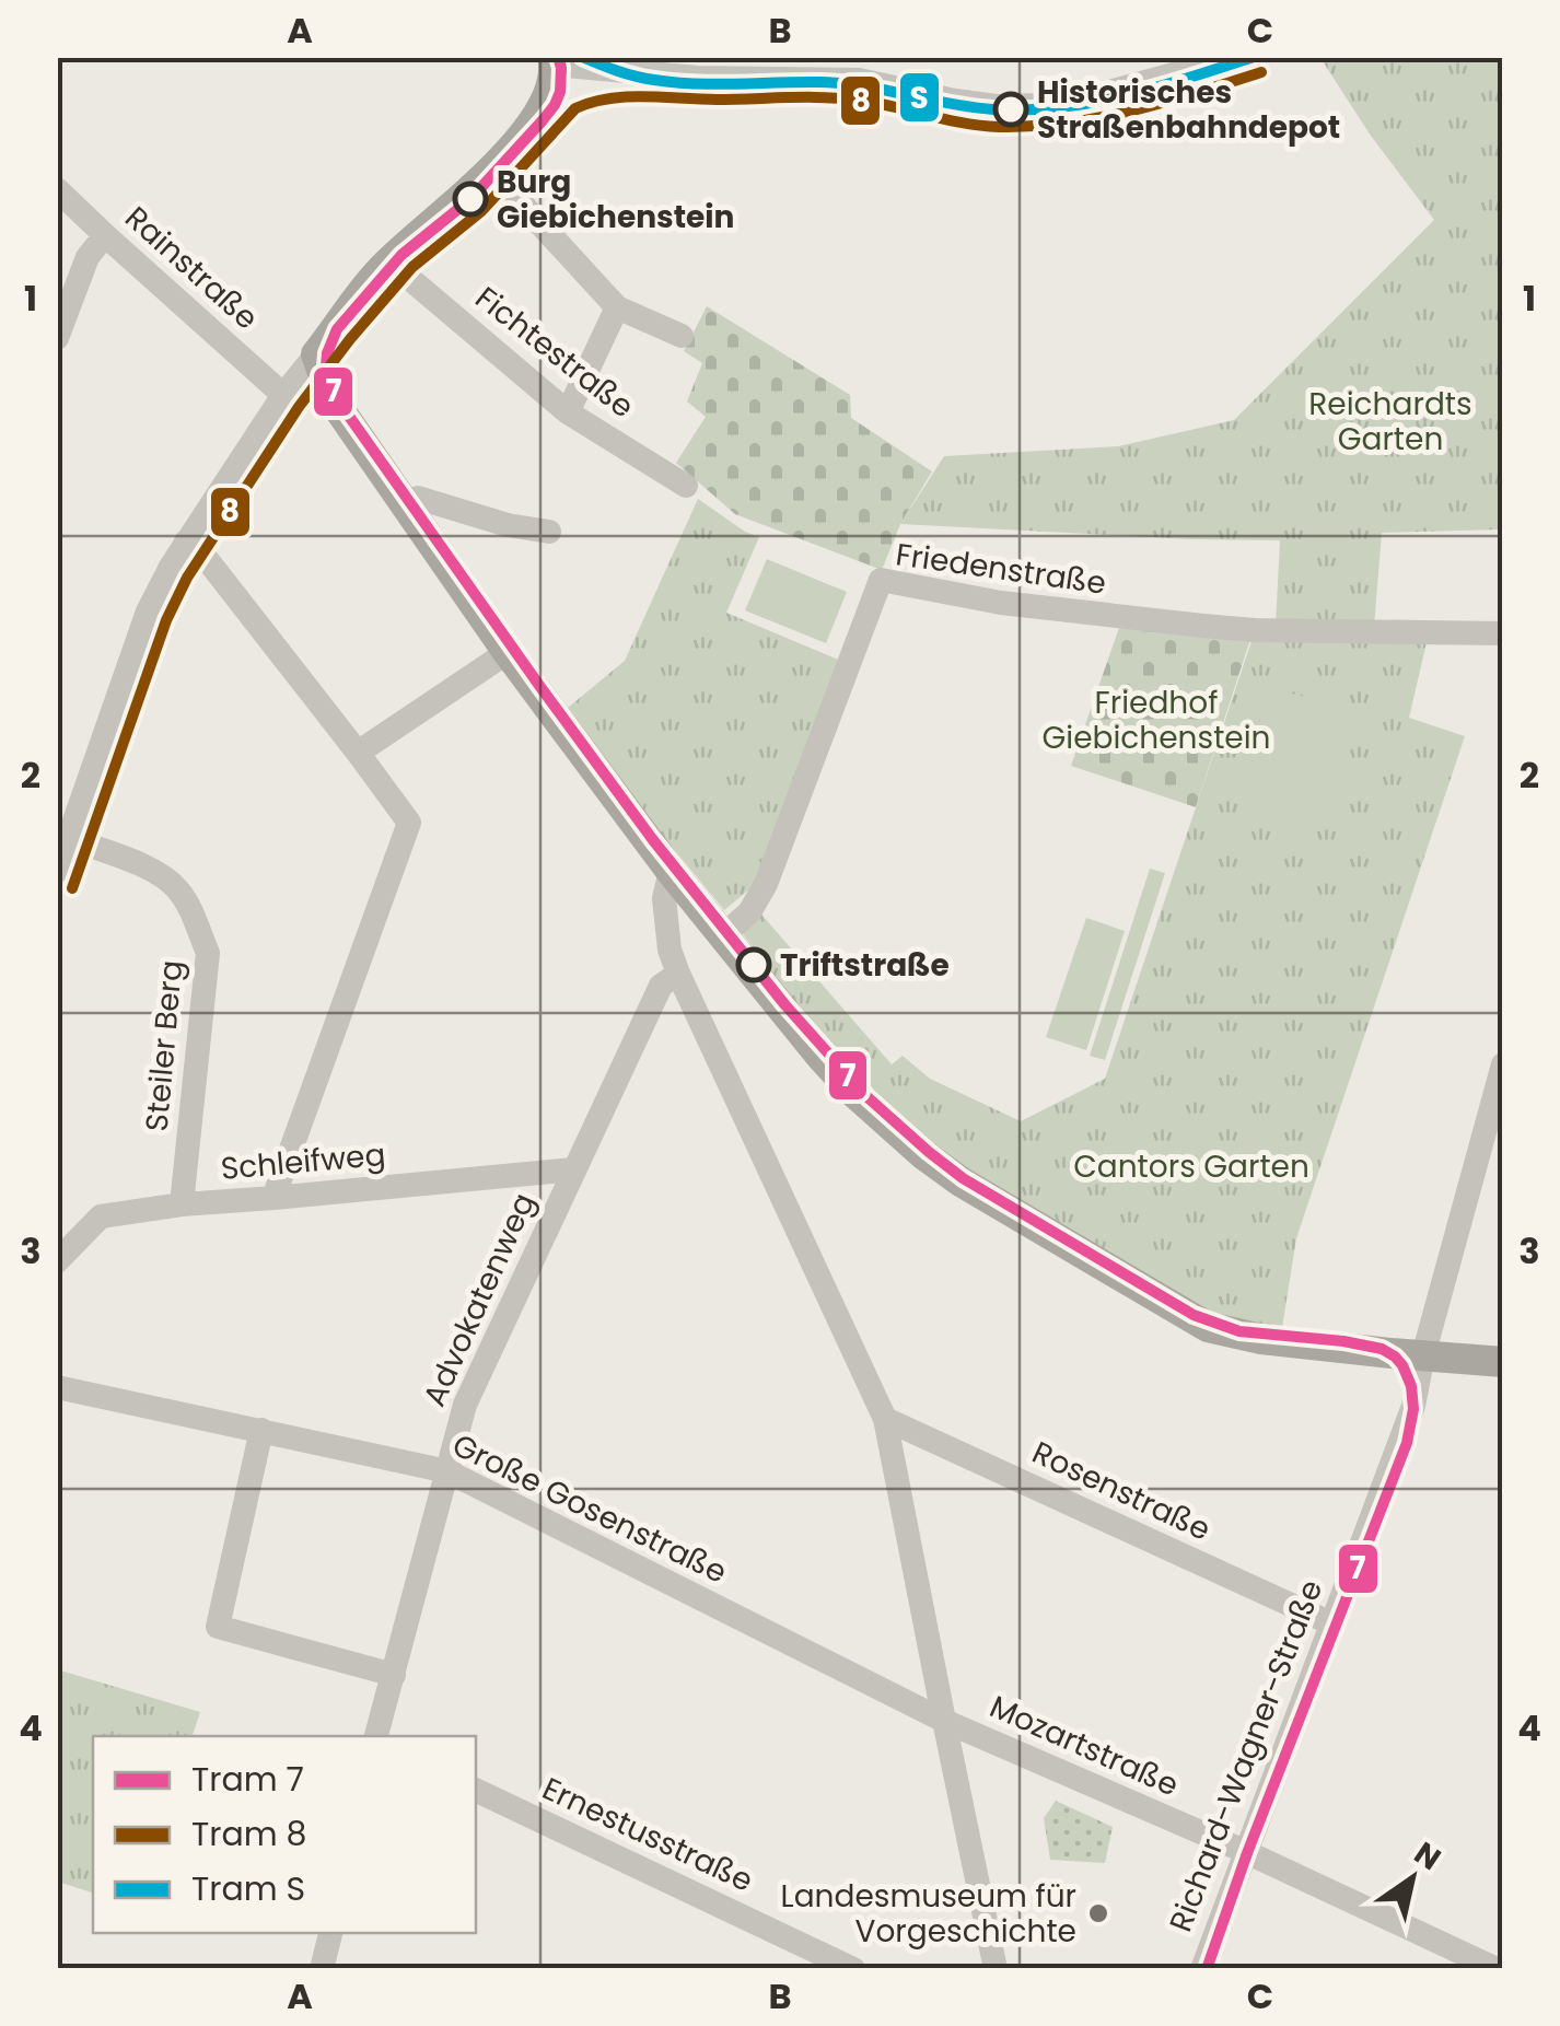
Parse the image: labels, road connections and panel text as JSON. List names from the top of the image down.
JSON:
{
  "streets": {
    "street": [
      "Rainstraße",
      "Fichtestraße",
      "Friedenstraße",
      "Steiler Berg",
      "Schleifweg",
      "Advokatenweg",
      "Rosenstraße",
      "Große Gosenstraße",
      "Mozartstraße",
      "Richard-Wagner-Straße",
      "Ernestusstraße"
    ]
  },
  "crossings": [
    ["Steiler Berg", "Schleifweg"],
    ["Schleifweg", "Advokatenweg"],
    ["Advokatenweg", "Große Gosenstraße"],
    ["Rosenstraße", "Richard-Wagner-Straße"],
    ["Große Gosenstraße", "Mozartstraße"],
    ["Mozartstraße", "Richard-Wagner-Straße"]
  ],
  "parks": ["Reichardts Garten", "Friedhof Giebichenstein", "Cantors Garten"],
  "places": [
    "Historisches Straßenbahndepot",
    "Burg Giebichenstein",
    "Triftstraße",
    "Landesmuseum für Vorgeschichte"
  ],
  "lines": ["tram line 7", "tram line S", "tram line 8"],
  "legend": ["Tram 7", "Tram 8", "Tram S"],
  "north": "top right",
  "grid": {
    "columns": ["A", "B", "C"],
    "rows": [
      "1",
      "2",
      "3",
      "4"
    ]
  }
}
